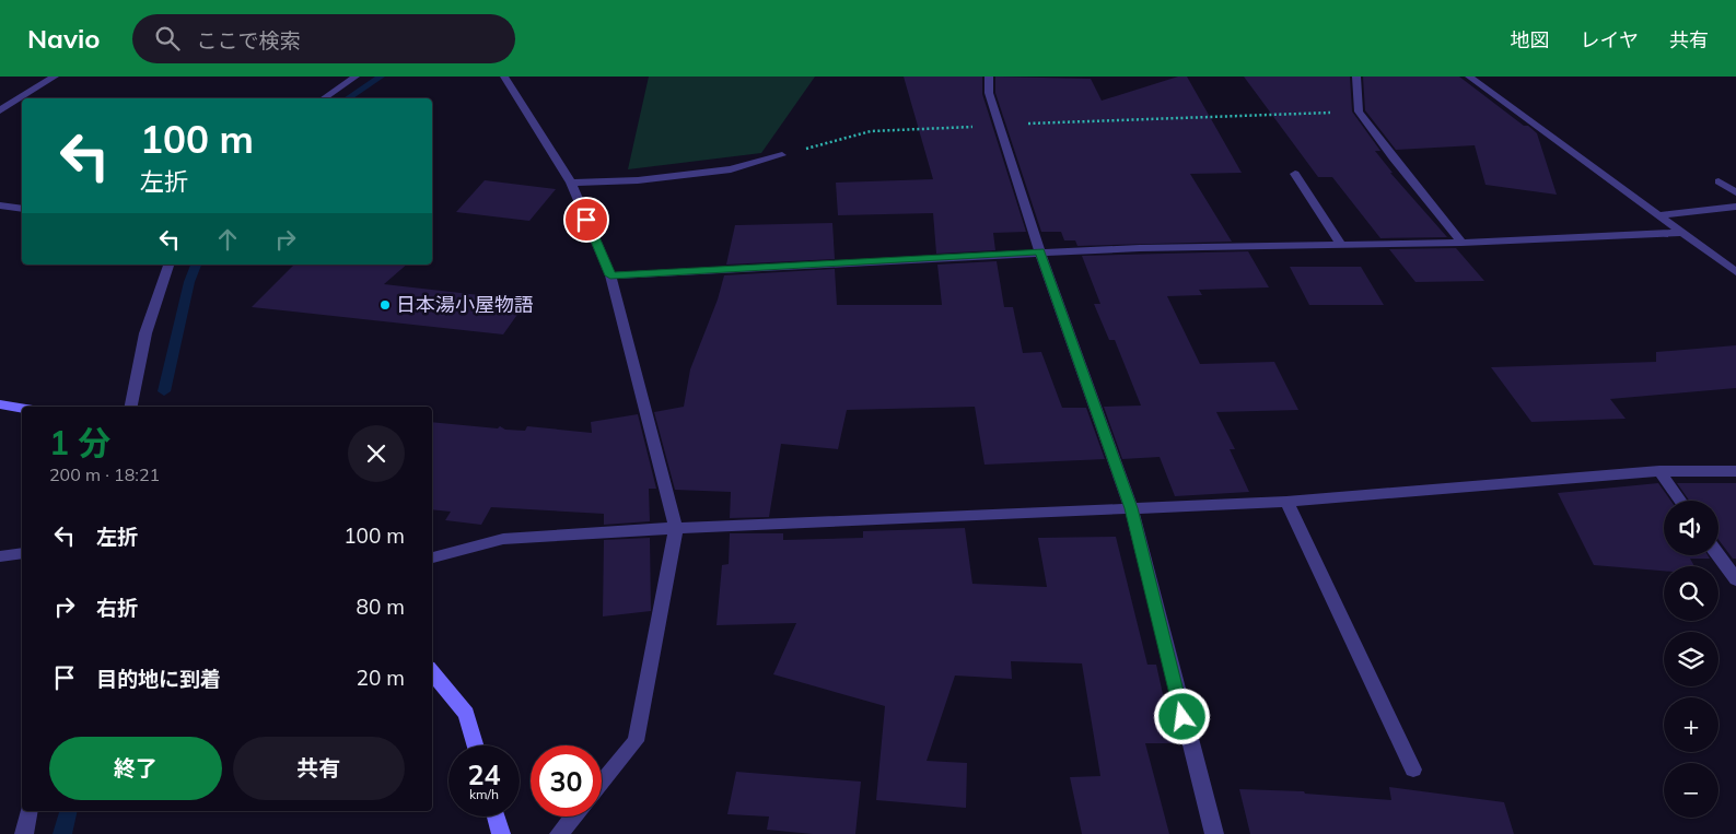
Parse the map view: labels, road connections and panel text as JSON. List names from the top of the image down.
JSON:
{
  "places": ["日本湯小屋物語"],
  "page": {
    "header": "Navio",
    "search": "ここで検索",
    "nav": ["地図", "レイヤ", "共有"],
    "turn": ["100 m", "左折"],
    "heading": ["1 分", "200 m · 18:21"],
    "list": [
      {
        "name": "左折",
        "value": "100 m"
      },
      {
        "name": "右折",
        "value": "80 m"
      },
      {
        "name": "目的地に到着",
        "value": "20 m"
      }
    ],
    "map_buttons": ["+", "−"],
    "buttons": ["終了", "共有"],
    "speed": "24 km/h",
    "limit": "30"
  }
}
